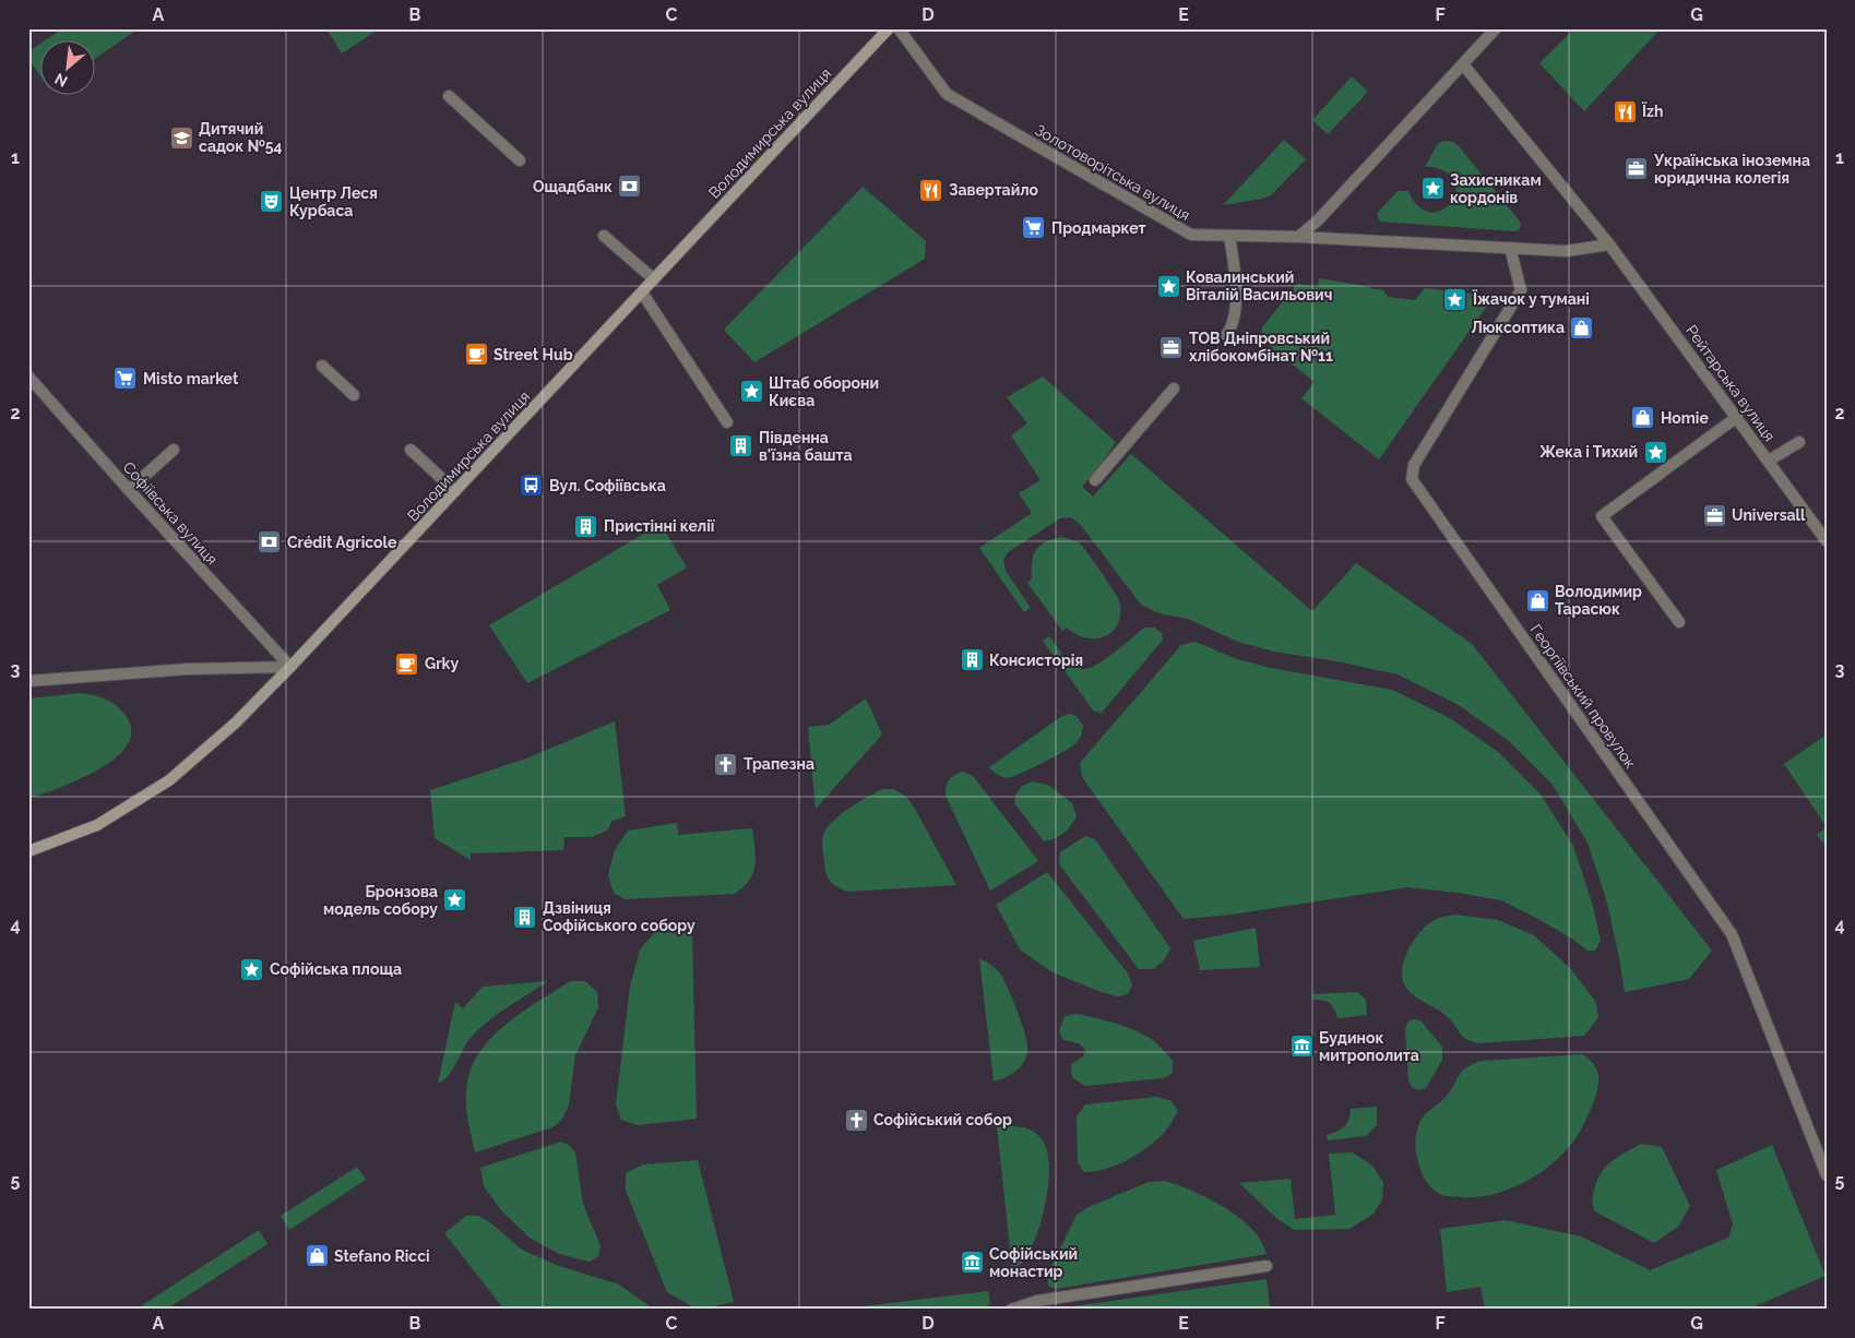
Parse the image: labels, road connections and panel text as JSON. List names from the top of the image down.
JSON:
{
  "streets": {
    "main road": ["Володимирська вулиця"],
    "street": [
      "Золотоворітська вулиця",
      "Рейтарська вулиця",
      "Софіївська вулиця",
      "Георгіївський провулок"
    ]
  },
  "crossings": [
    ["Володимирська вулиця", "Софіївська вулиця"]
  ],
  "places": {
    "restaurant": ["Їzh", "Завертайло"],
    "school or university": ["Дитячий садок №54"],
    "office": ["Українська іноземна юридична колегія", "ТОВ Дніпровський хлібокомбінат №11", "Universall"],
    "bank": ["Ощадбанк", "Crédit Agricole"],
    "place": [
      "Захисникам кордонів",
      "Ковалинський Віталій Васильович",
      "Їжачок у тумані",
      "Штаб оборони Києва",
      "Жека і Тихий",
      "Бронзова модель собору",
      "Софійська площа"
    ],
    "theatre": ["Центр Леся Курбаса"],
    "supermarket": ["Продмаркет", "Misto market"],
    "shop": [
      "Люксоптика",
      "Homie",
      "Володимир Тарасюк",
      "Stefano Ricci"
    ],
    "cafe": ["Street Hub", "Grky"],
    "building": [
      "Південна в'їзна башта",
      "Пристінні келії",
      "Консисторія",
      "Дзвіниця Софійського собору"
    ],
    "bus stop": ["Вул. Софіївська"],
    "church": ["Трапезна", "Софійський собор"],
    "museum": ["Будинок митрополита", "Софійський монастир"]
  },
  "north": "bottom left",
  "grid": {
    "columns": [
      "A",
      "B",
      "C",
      "D",
      "E",
      "F",
      "G"
    ],
    "rows": [
      "1",
      "2",
      "3",
      "4",
      "5"
    ]
  }
}
